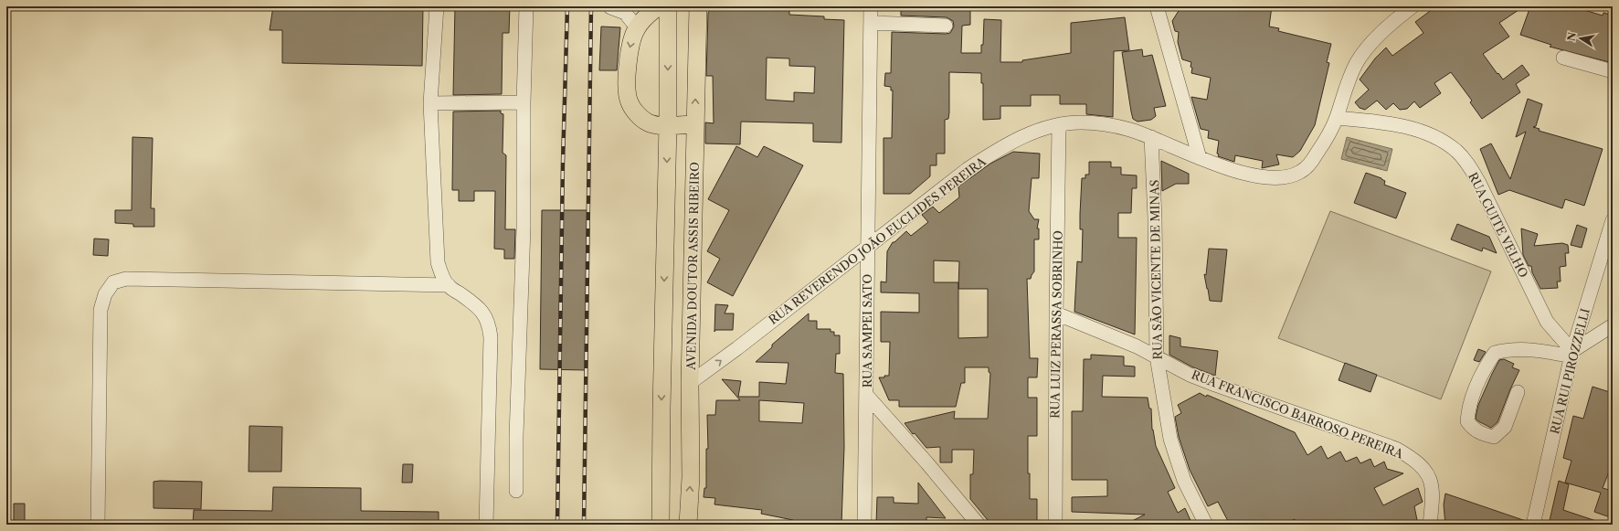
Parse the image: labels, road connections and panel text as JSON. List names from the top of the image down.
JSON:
{
  "streets": {
    "main road": ["AVENIDA DOUTOR ASSIS RIBEIRO"],
    "street": [
      "RUA CUITE VELHO",
      "RUA REVERENDO JOÃO EUCLIDES PEREIRA",
      "RUA SÃO VICENTE DE MINAS",
      "RUA LUIZ PERASSA SOBRINHO",
      "RUA SAMPEI SATO",
      "RUA RUI PIROZZELLI",
      "RUA FRANCISCO BARROSO PEREIRA"
    ]
  },
  "crossings": [
    ["RUA CUITE VELHO", "RUA REVERENDO JOÃO EUCLIDES PEREIRA"],
    ["RUA CUITE VELHO", "RUA RUI PIROZZELLI"],
    ["RUA REVERENDO JOÃO EUCLIDES PEREIRA", "AVENIDA DOUTOR ASSIS RIBEIRO"],
    ["RUA REVERENDO JOÃO EUCLIDES PEREIRA", "RUA SÃO VICENTE DE MINAS"],
    ["RUA REVERENDO JOÃO EUCLIDES PEREIRA", "RUA LUIZ PERASSA SOBRINHO"],
    ["RUA REVERENDO JOÃO EUCLIDES PEREIRA", "RUA SAMPEI SATO"],
    ["RUA SÃO VICENTE DE MINAS", "RUA FRANCISCO BARROSO PEREIRA"],
    ["RUA LUIZ PERASSA SOBRINHO", "RUA FRANCISCO BARROSO PEREIRA"]
  ],
  "north": "left"
}
